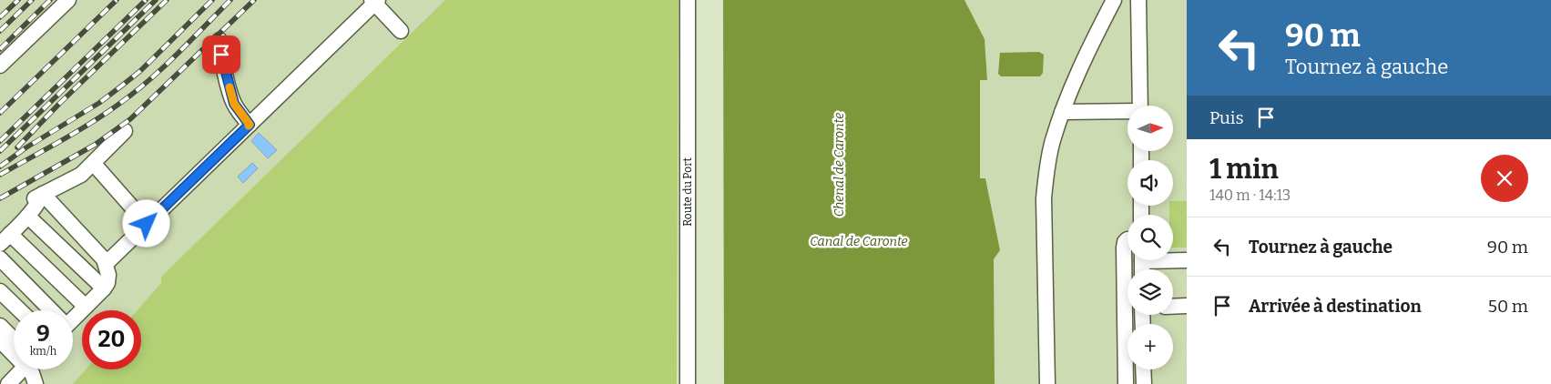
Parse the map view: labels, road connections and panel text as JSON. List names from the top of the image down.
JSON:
{
  "streets": {
    "street": ["Route du Port"]
  },
  "water": ["Chenal de Caronte", "Canal de Caronte"],
  "north": "right",
  "page": {
    "turn": ["90 m", "Tournez à gauche"],
    "then": "Puis",
    "map_buttons": "+",
    "heading": ["1 min", "140 m · 14:13"],
    "list": [
      {
        "name": "Tournez à gauche",
        "value": "90 m"
      },
      {
        "name": "Arrivée à destination",
        "value": "50 m"
      }
    ],
    "speed": "9 km/h",
    "limit": "20"
  }
}
